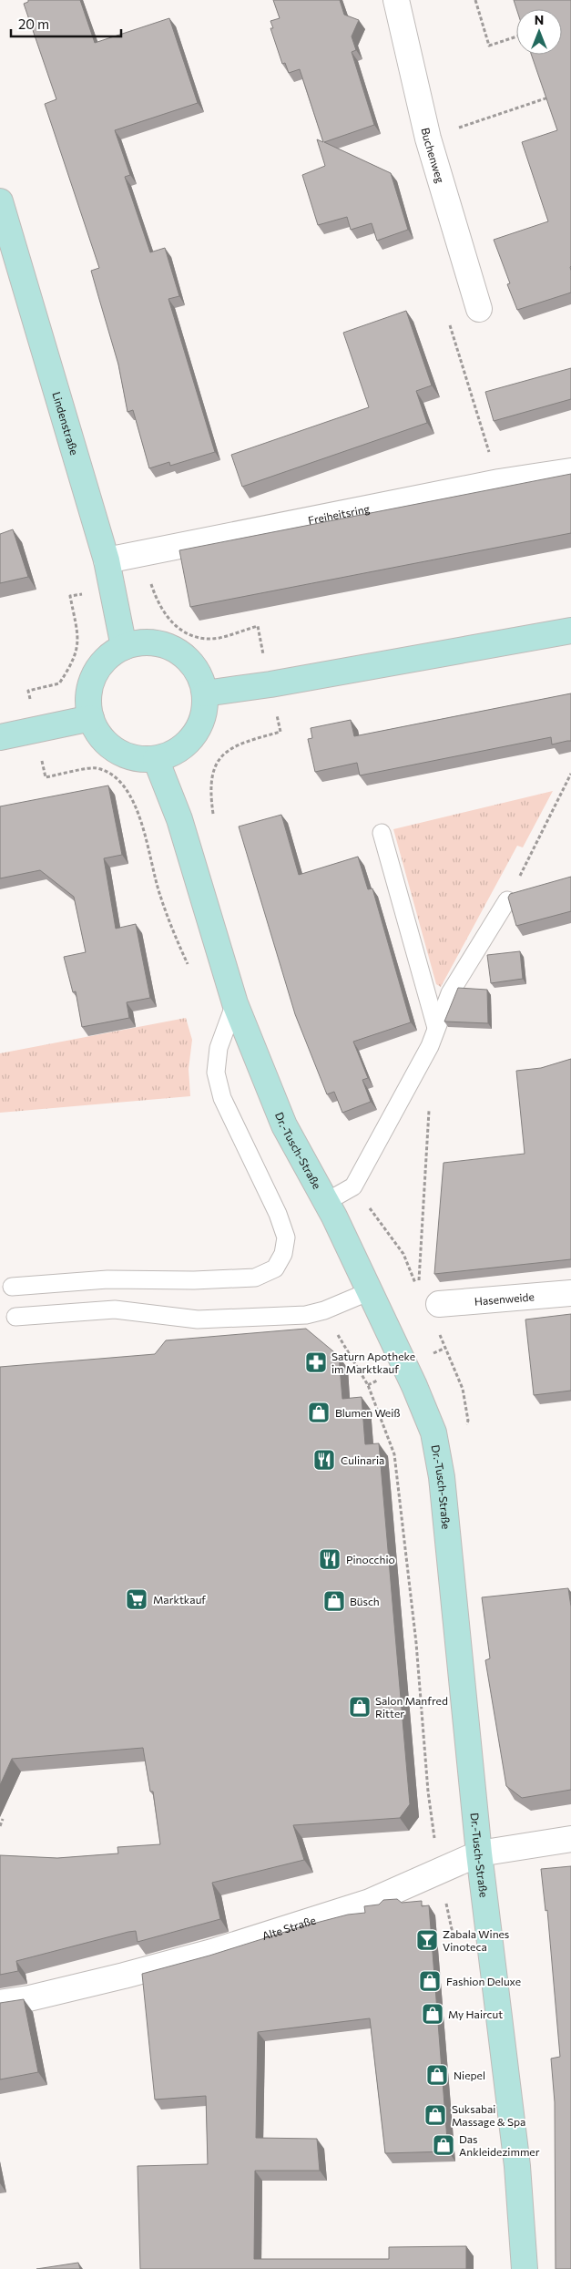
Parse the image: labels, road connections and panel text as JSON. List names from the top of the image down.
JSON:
{
  "streets": {
    "street": [
      "Buchenweg",
      "Lindenstraße",
      "Freiheitsring",
      "Dr.-Tusch-Straße",
      "Hasenweide",
      "Alte Straße"
    ]
  },
  "crossings": [
    ["Lindenstraße", "Freiheitsring"],
    ["Lindenstraße", "Dr.-Tusch-Straße"],
    ["Dr.-Tusch-Straße", "Alte Straße"]
  ],
  "places": {
    "pharmacy": ["Saturn Apotheke im Marktkauf"],
    "shop": [
      "Blumen Weiß",
      "Büsch",
      "Salon Manfred Ritter",
      "Fashion Deluxe",
      "My Haircut",
      "Niepel",
      "Suksabai Massage & Spa",
      "Das Ankleidezimmer"
    ],
    "restaurant": ["Culinaria", "Pinocchio"],
    "supermarket": ["Marktkauf"],
    "bar": ["Zabala Wines Vinoteca"]
  },
  "scale_bar": "20 m",
  "north": "top"
}
